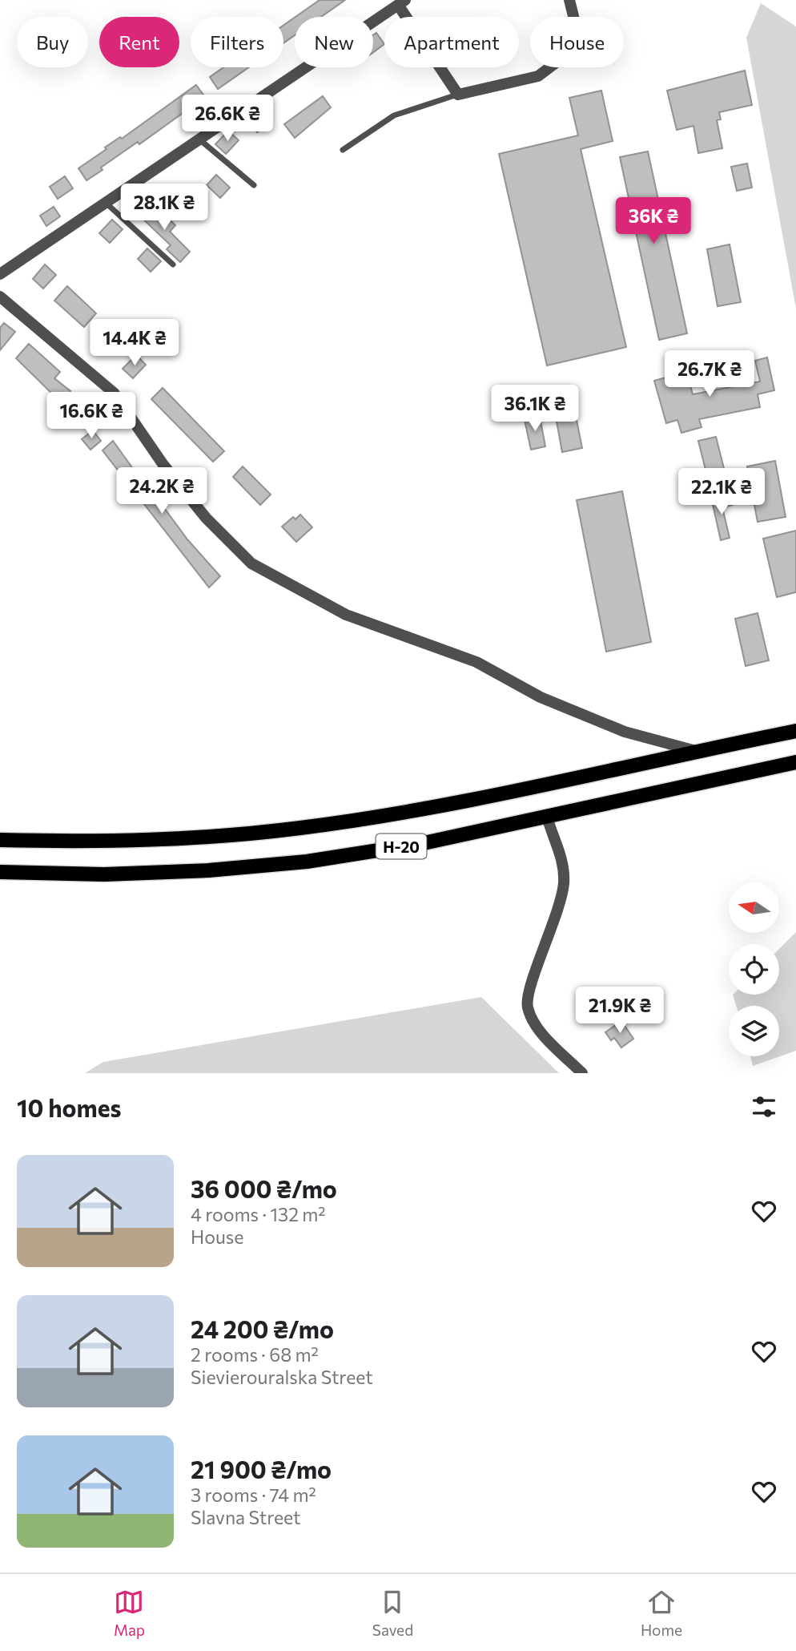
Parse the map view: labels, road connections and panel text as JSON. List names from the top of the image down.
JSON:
{
  "streets": {
    "main road": ["Н-20"]
  },
  "north": "left",
  "page": {
    "chip": [
      "Buy",
      "Rent",
      "Filters",
      "New",
      "Apartment",
      "House"
    ],
    "price": [
      "26.6K ₴",
      "28.1K ₴",
      "36K ₴",
      "14.4K ₴",
      "26.7K ₴",
      "36.1K ₴",
      "16.6K ₴",
      "24.2K ₴",
      "22.1K ₴",
      "21.9K ₴"
    ],
    "heading": "10 homes",
    "list": [
      {
        "name": "36 000 ₴/mo",
        "note": "4 rooms · 132 m² · House"
      },
      {
        "name": "24 200 ₴/mo",
        "note": "2 rooms · 68 m² · Sievierouralska Street"
      },
      {
        "name": "21 900 ₴/mo",
        "note": "3 rooms · 74 m² · Slavna Street"
      }
    ],
    "tabs": ["Map", "Saved", "Home"]
  }
}
